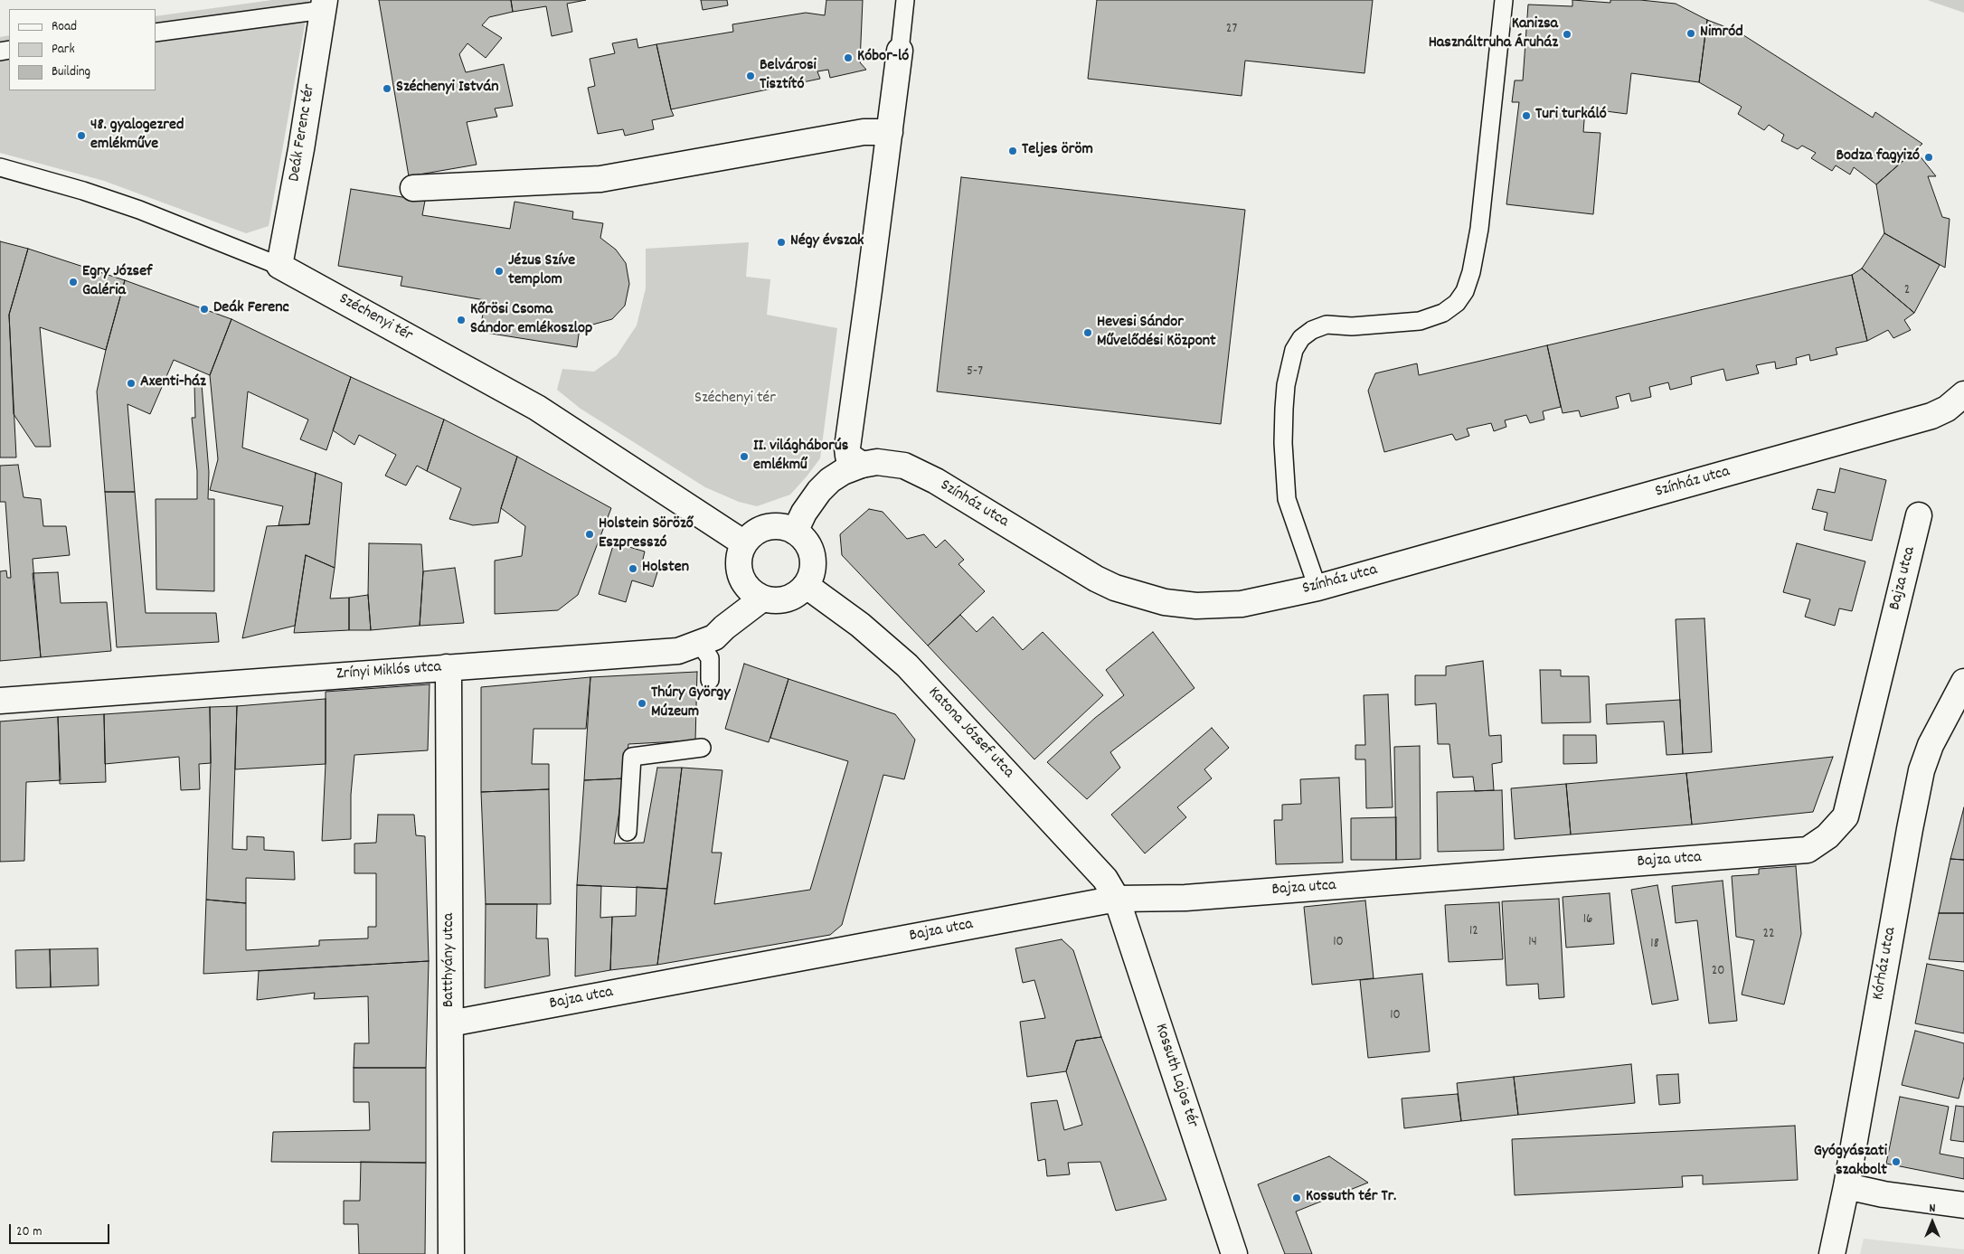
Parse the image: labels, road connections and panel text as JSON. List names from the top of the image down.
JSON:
{
  "streets": {
    "street": [
      "Deák Ferenc tér",
      "Széchenyi tér",
      "Színház utca",
      "Bajza utca",
      "Zrínyi Miklós utca",
      "Katona József utca",
      "Batthyány utca",
      "Kórház utca",
      "Kossuth Lajos tér"
    ]
  },
  "crossings": [
    ["Deák Ferenc tér", "Széchenyi tér"],
    ["Széchenyi tér", "Színház utca"],
    ["Széchenyi tér", "Zrínyi Miklós utca"],
    ["Széchenyi tér", "Katona József utca"],
    ["Színház utca", "Zrínyi Miklós utca"],
    ["Színház utca", "Katona József utca"],
    ["Bajza utca", "Katona József utca"],
    ["Bajza utca", "Batthyány utca"],
    ["Bajza utca", "Kossuth Lajos tér"],
    ["Zrínyi Miklós utca", "Katona József utca"],
    ["Zrínyi Miklós utca", "Batthyány utca"],
    ["Katona József utca", "Kossuth Lajos tér"]
  ],
  "parks": ["Széchenyi tér"],
  "places": [
    "Nimród",
    "Kanizsa Használtruha Áruház",
    "Kóbor-ló",
    "Belvárosi Tisztító",
    "Széchenyi István",
    "Turi turkáló",
    "48. gyalogezred emlékműve",
    "Teljes öröm",
    "Bodza fagyizó",
    "Négy évszak",
    "Jézus Szíve templom",
    "Egry József Galéria",
    "Deák Ferenc",
    "Kőrösi Csoma Sándor emlékoszlop",
    "Hevesi Sándor Művelődési Központ",
    "Axenti-ház",
    "II. világháborús emlékmű",
    "Holstein Söröző Eszpresszó",
    "Holsten",
    "Thúry György Múzeum",
    "Gyógyászati szakbolt",
    "Kossuth tér Tr."
  ],
  "house_numbers": [
    "27",
    "2",
    "5-7",
    "16",
    "12",
    "22",
    "10",
    "14",
    "18",
    "20",
    "10"
  ],
  "legend": ["Road", "Park", "Building"],
  "scale_bar": "20 m",
  "north": "top"
}
